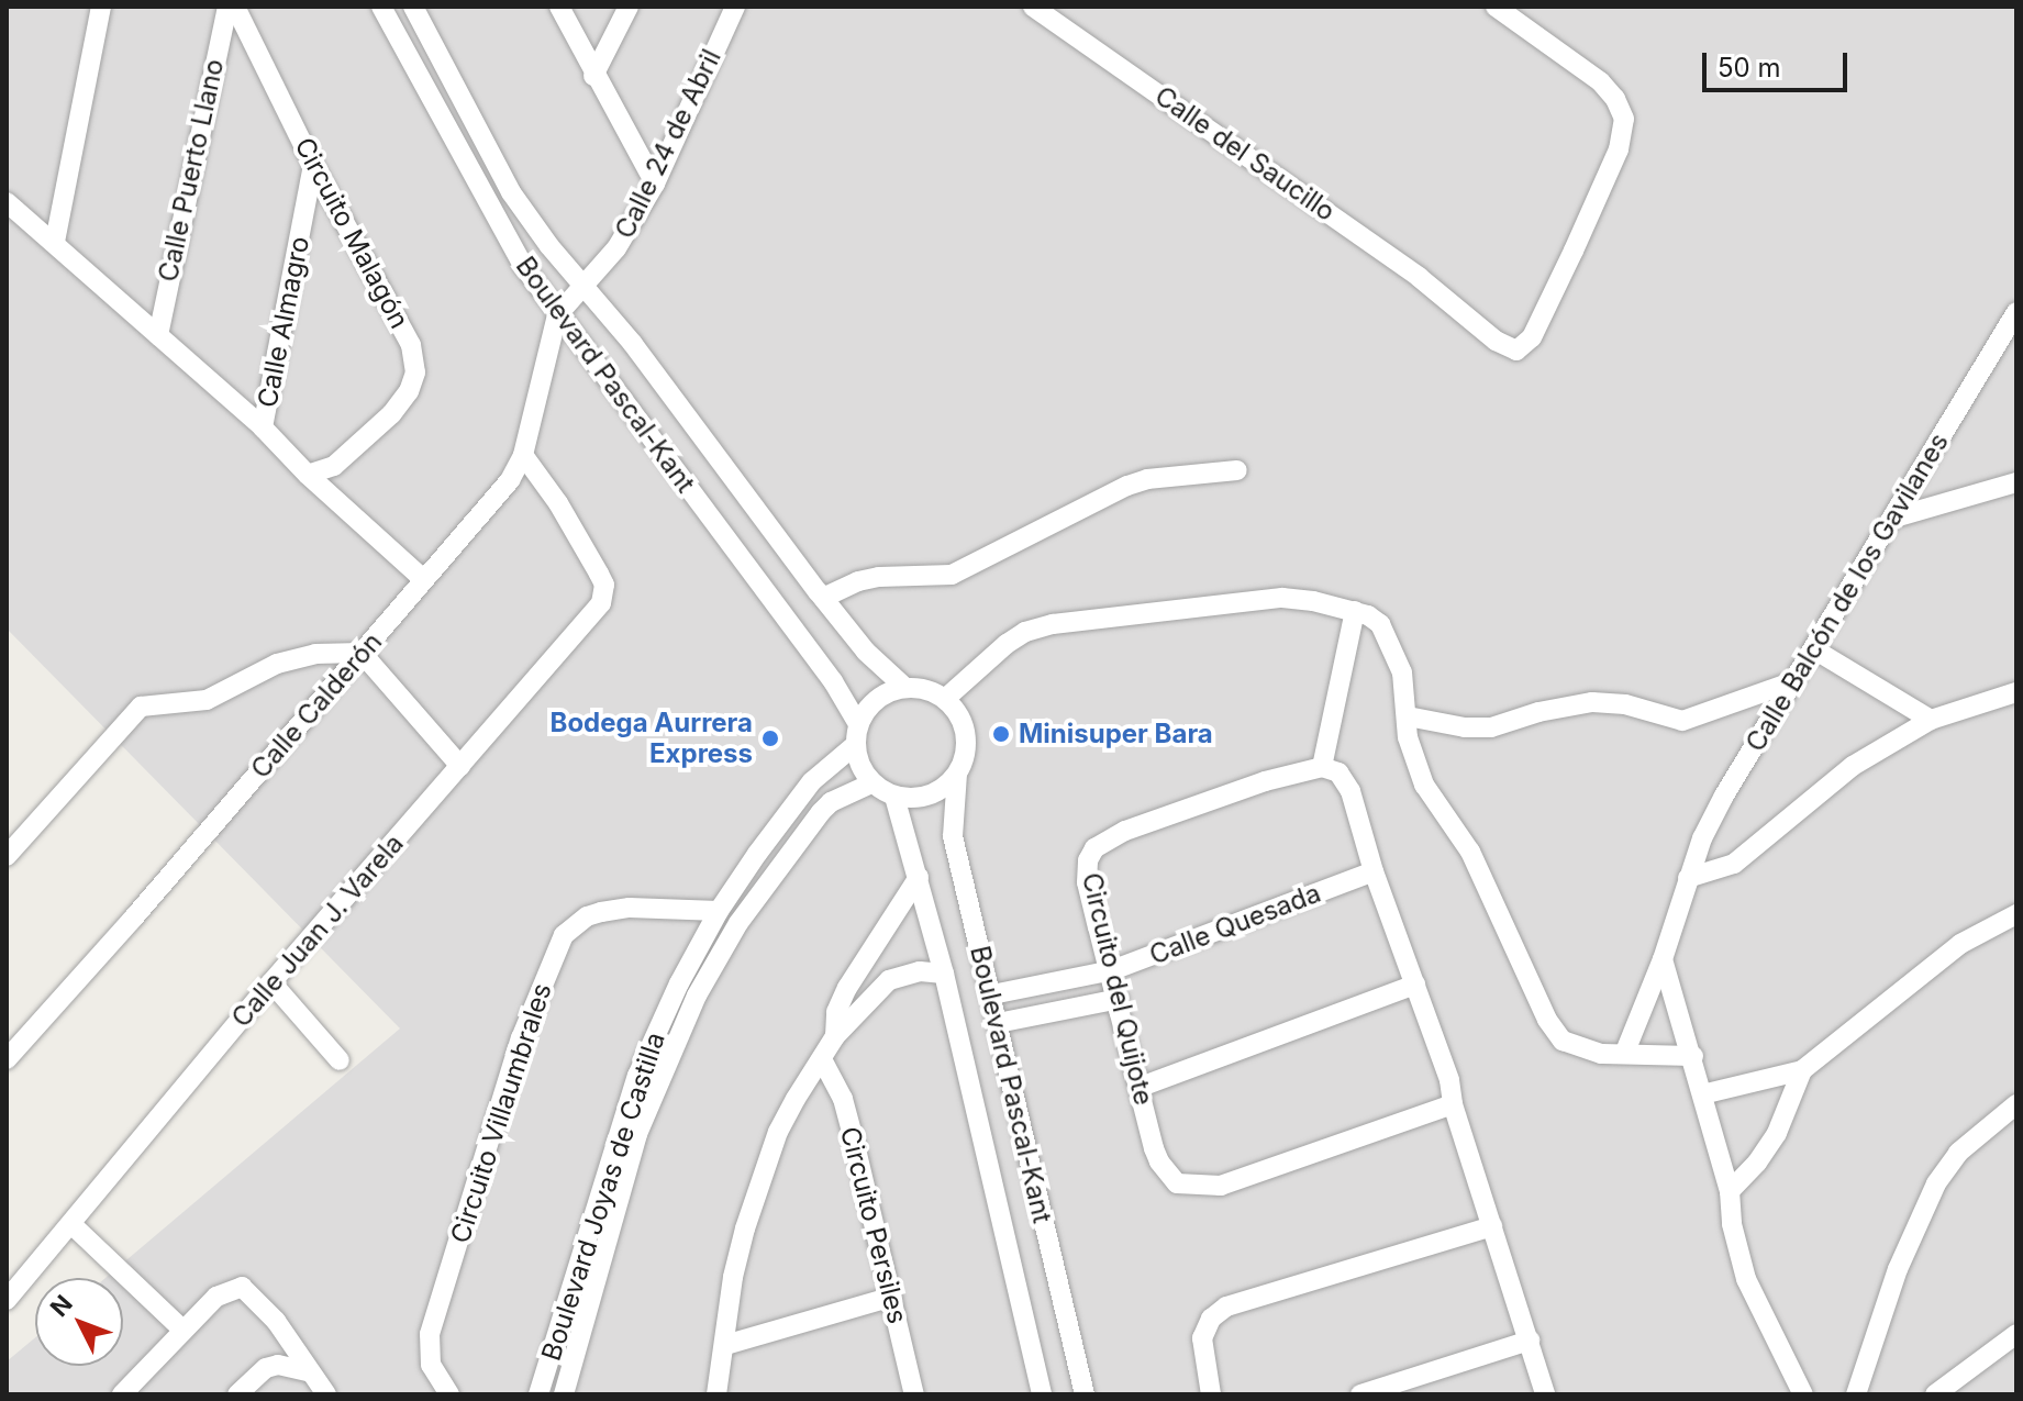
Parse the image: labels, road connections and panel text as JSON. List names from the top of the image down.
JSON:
{
  "streets": {
    "street": [
      "Calle 24 de Abril",
      "Calle del Saucillo",
      "Calle Puerto Llano",
      "Circuito Malagón",
      "Calle Almagro",
      "Boulevard Pascal-Kant",
      "Calle Balcón de los Gavilanes",
      "Calle Calderón",
      "Calle Quesada",
      "Calle Juan J. Varela",
      "Circuito del Quijote",
      "Circuito Villaumbrales",
      "Boulevard Joyas de Castilla",
      "Circuito Persiles"
    ]
  },
  "crossings": [
    ["Calle 24 de Abril", "Boulevard Pascal-Kant"],
    ["Calle 24 de Abril", "Calle Calderón"],
    ["Circuito Malagón", "Calle Almagro"],
    ["Boulevard Pascal-Kant", "Calle Calderón"],
    ["Boulevard Pascal-Kant", "Calle Quesada"],
    ["Boulevard Pascal-Kant", "Boulevard Joyas de Castilla"],
    ["Calle Calderón", "Calle Juan J. Varela"],
    ["Calle Quesada", "Circuito del Quijote"],
    ["Circuito Villaumbrales", "Boulevard Joyas de Castilla"]
  ],
  "places": ["Minisuper Bara", "Bodega Aurrera Express"],
  "scale_bar": "50 m",
  "north": "top left"
}
